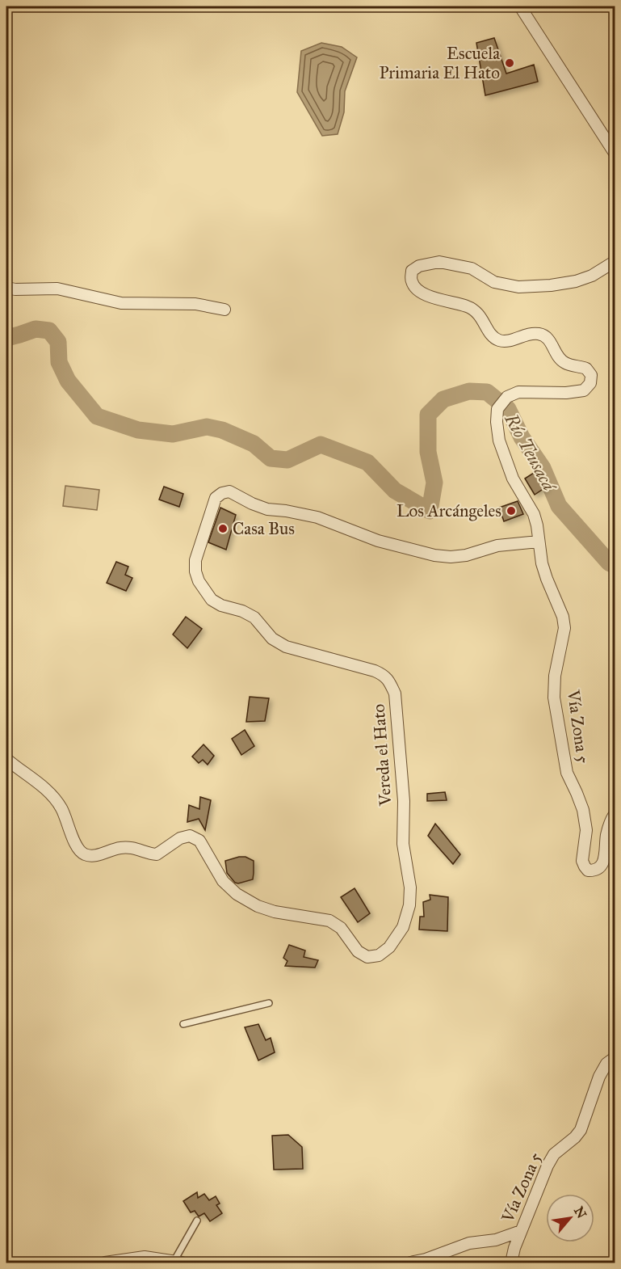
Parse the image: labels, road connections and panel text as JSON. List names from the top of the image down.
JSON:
{
  "streets": {
    "street": ["Vía Zona 5", "Vereda el Hato"]
  },
  "crossings": [
    ["Vía Zona 5", "Vereda el Hato"]
  ],
  "water": ["Río Teusacá"],
  "places": ["Escuela Primaria El Hato", "Los Arcángeles", "Casa Bus"],
  "north": "top right"
}
